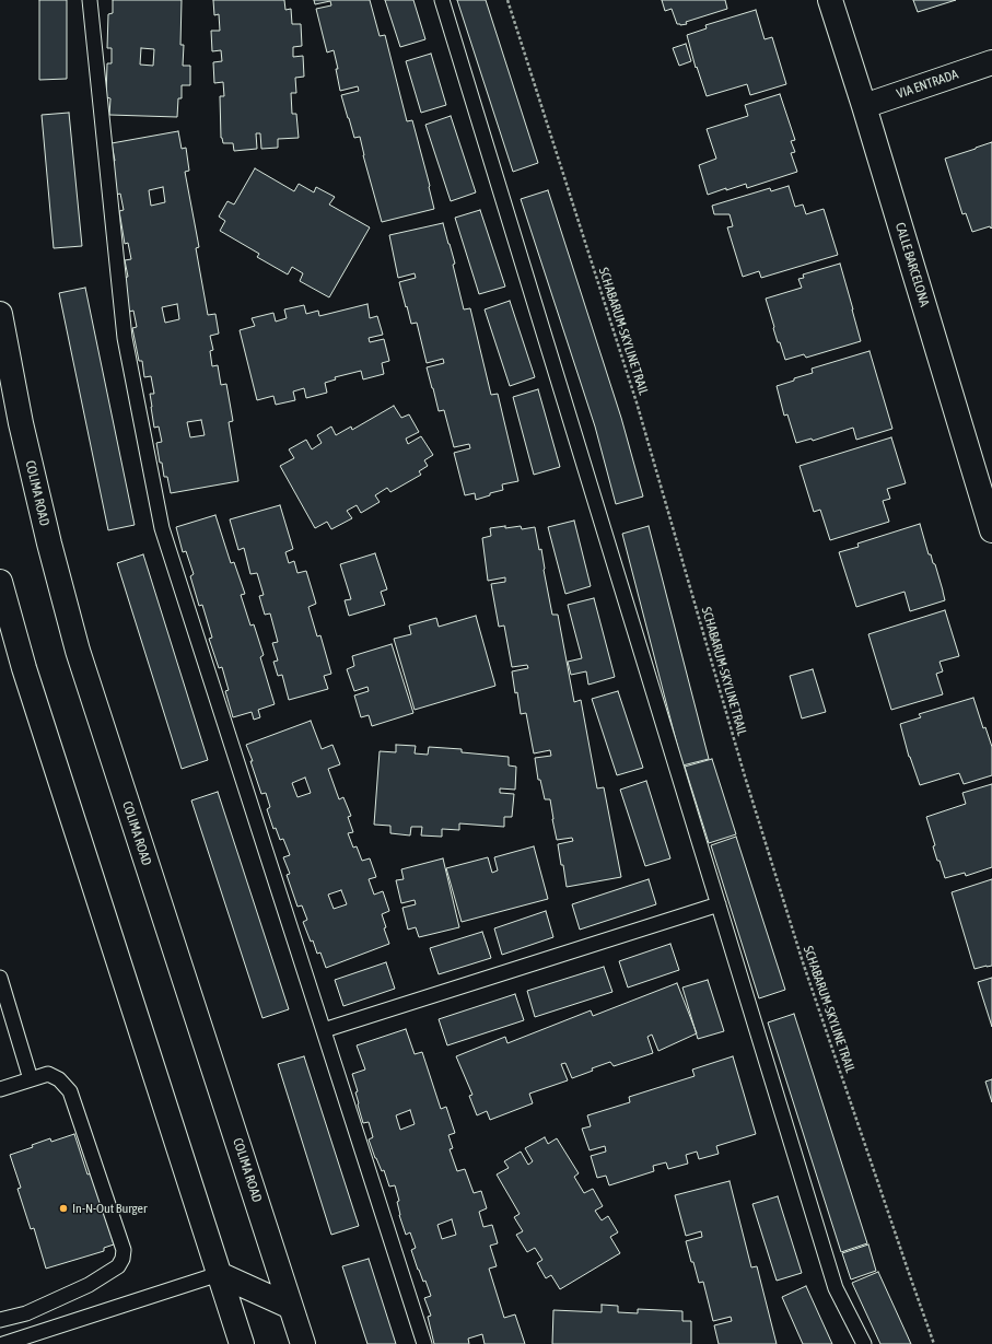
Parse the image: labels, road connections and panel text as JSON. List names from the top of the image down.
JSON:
{
  "streets": {
    "main road": ["VIA ENTRADA", "CALLE BARCELONA", "COLIMA ROAD"],
    "path": ["SCHABARUM-SKYLINE TRAIL"]
  },
  "crossings": [
    ["VIA ENTRADA", "CALLE BARCELONA"]
  ],
  "places": ["In-N-Out Burger"]
}
